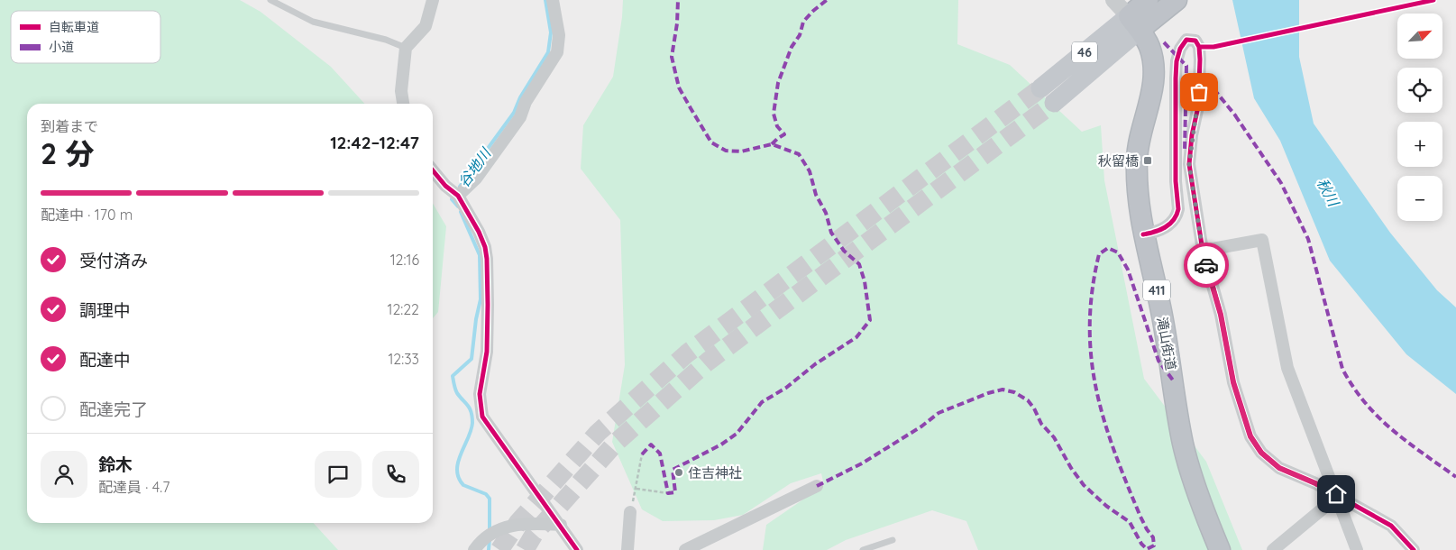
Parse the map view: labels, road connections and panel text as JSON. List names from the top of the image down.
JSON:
{
  "streets": {
    "highway": ["411", "滝山街道"],
    "main road": ["46"]
  },
  "crossings": [
    ["46", "滝山街道"]
  ],
  "water": ["谷地川", "秋川"],
  "places": {
    "transit": ["秋留橋"],
    "other": ["住吉神社"]
  },
  "legend": ["自転車道", "小道"],
  "north": "top right",
  "page": {
    "map_buttons": ["+", "−"],
    "heading": ["2 分", "到着まで", "12:42–12:47"],
    "panel": ["鈴木", "配達員 · 4.7"],
    "bar": "配達中 · 170 m",
    "list": [
      ["受付済み", "12:16"],
      ["調理中", "12:22"],
      ["配達中", "12:33"],
      "配達完了"
    ]
  }
}
